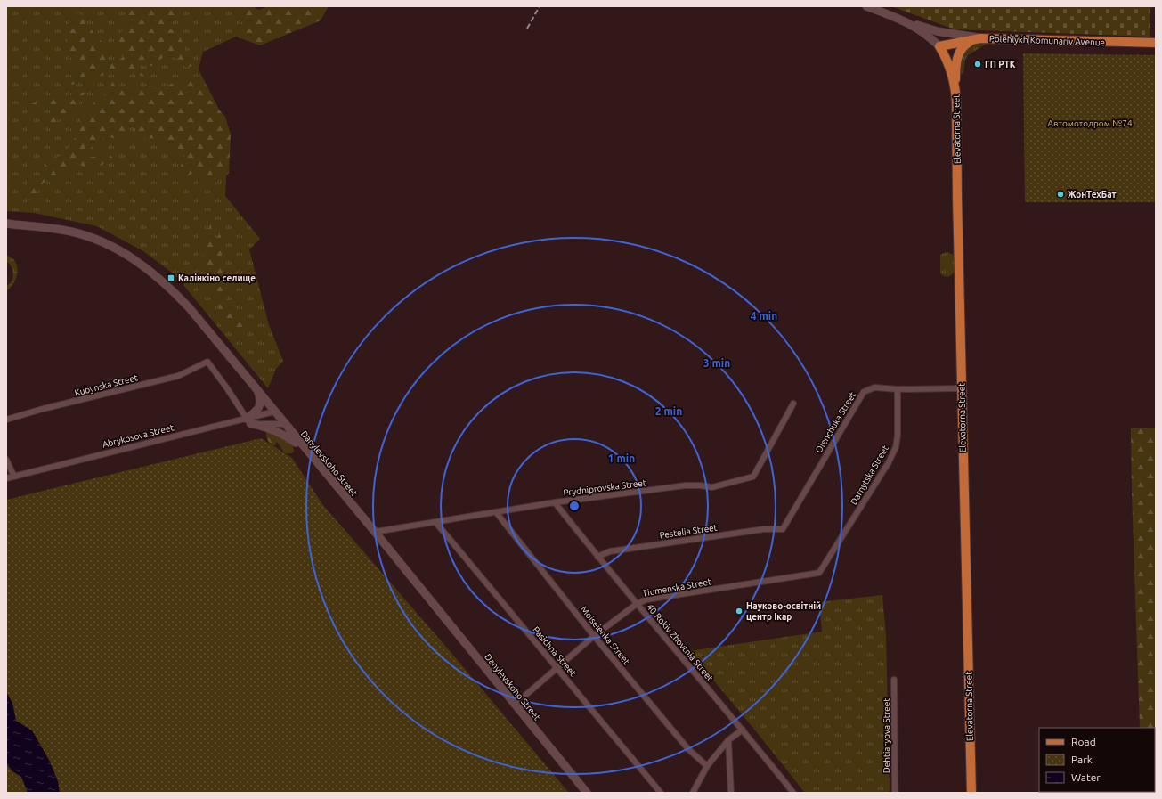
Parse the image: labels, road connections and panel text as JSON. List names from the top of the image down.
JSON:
{
  "streets": {
    "main road": ["Polehlykh Komunariv Avenue", "Elevatorna Street"],
    "street": [
      "Kubynska Street",
      "Olenchuka Street",
      "Abrykosova Street",
      "Danylevskoho Street",
      "Darnytska Street",
      "Prydniprovska Street",
      "Pestelia Street",
      "Tiumenska Street",
      "Moiseienka Street",
      "40 Rokiv Zhovtnia Street",
      "Pasichna Street",
      "Dehtiaryova Street"
    ]
  },
  "crossings": [
    ["Polehlykh Komunariv Avenue", "Elevatorna Street"],
    ["Elevatorna Street", "Olenchuka Street"],
    ["Kubynska Street", "Abrykosova Street"],
    ["Olenchuka Street", "Darnytska Street"],
    ["Olenchuka Street", "Pestelia Street"],
    ["Danylevskoho Street", "Prydniprovska Street"],
    ["Danylevskoho Street", "Tiumenska Street"],
    ["Darnytska Street", "Tiumenska Street"],
    ["Prydniprovska Street", "Moiseienka Street"],
    ["Prydniprovska Street", "40 Rokiv Zhovtnia Street"],
    ["Prydniprovska Street", "Pasichna Street"],
    ["Pestelia Street", "40 Rokiv Zhovtnia Street"],
    ["Tiumenska Street", "Moiseienka Street"],
    ["Tiumenska Street", "40 Rokiv Zhovtnia Street"],
    ["Tiumenska Street", "Pasichna Street"]
  ],
  "parks": ["Автомотодром №74"],
  "places": {
    "other": ["ГП РТК", "ЖонТехБат", "Науково-освітній центр Ікар"],
    "transit": ["Калінкіно селище"]
  },
  "legend": ["Road", "Park", "Water"],
  "rings": [
    "4 min",
    "3 min",
    "2 min",
    "1 min"
  ]
}
